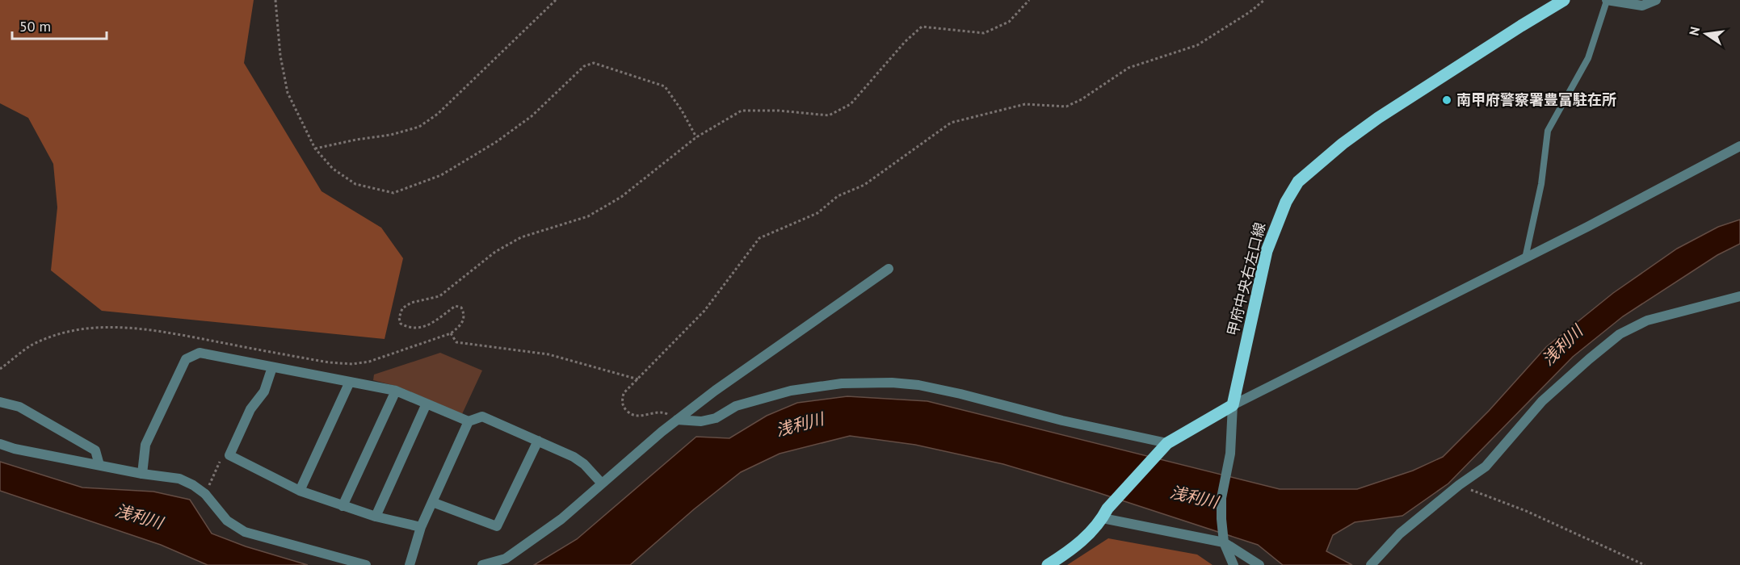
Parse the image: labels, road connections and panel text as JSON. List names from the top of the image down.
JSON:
{
  "streets": {
    "main road": ["甲府中央右左口線"]
  },
  "water": ["浅利川"],
  "places": ["南甲府警察署豊富駐在所"],
  "scale_bar": "50 m",
  "north": "left"
}
